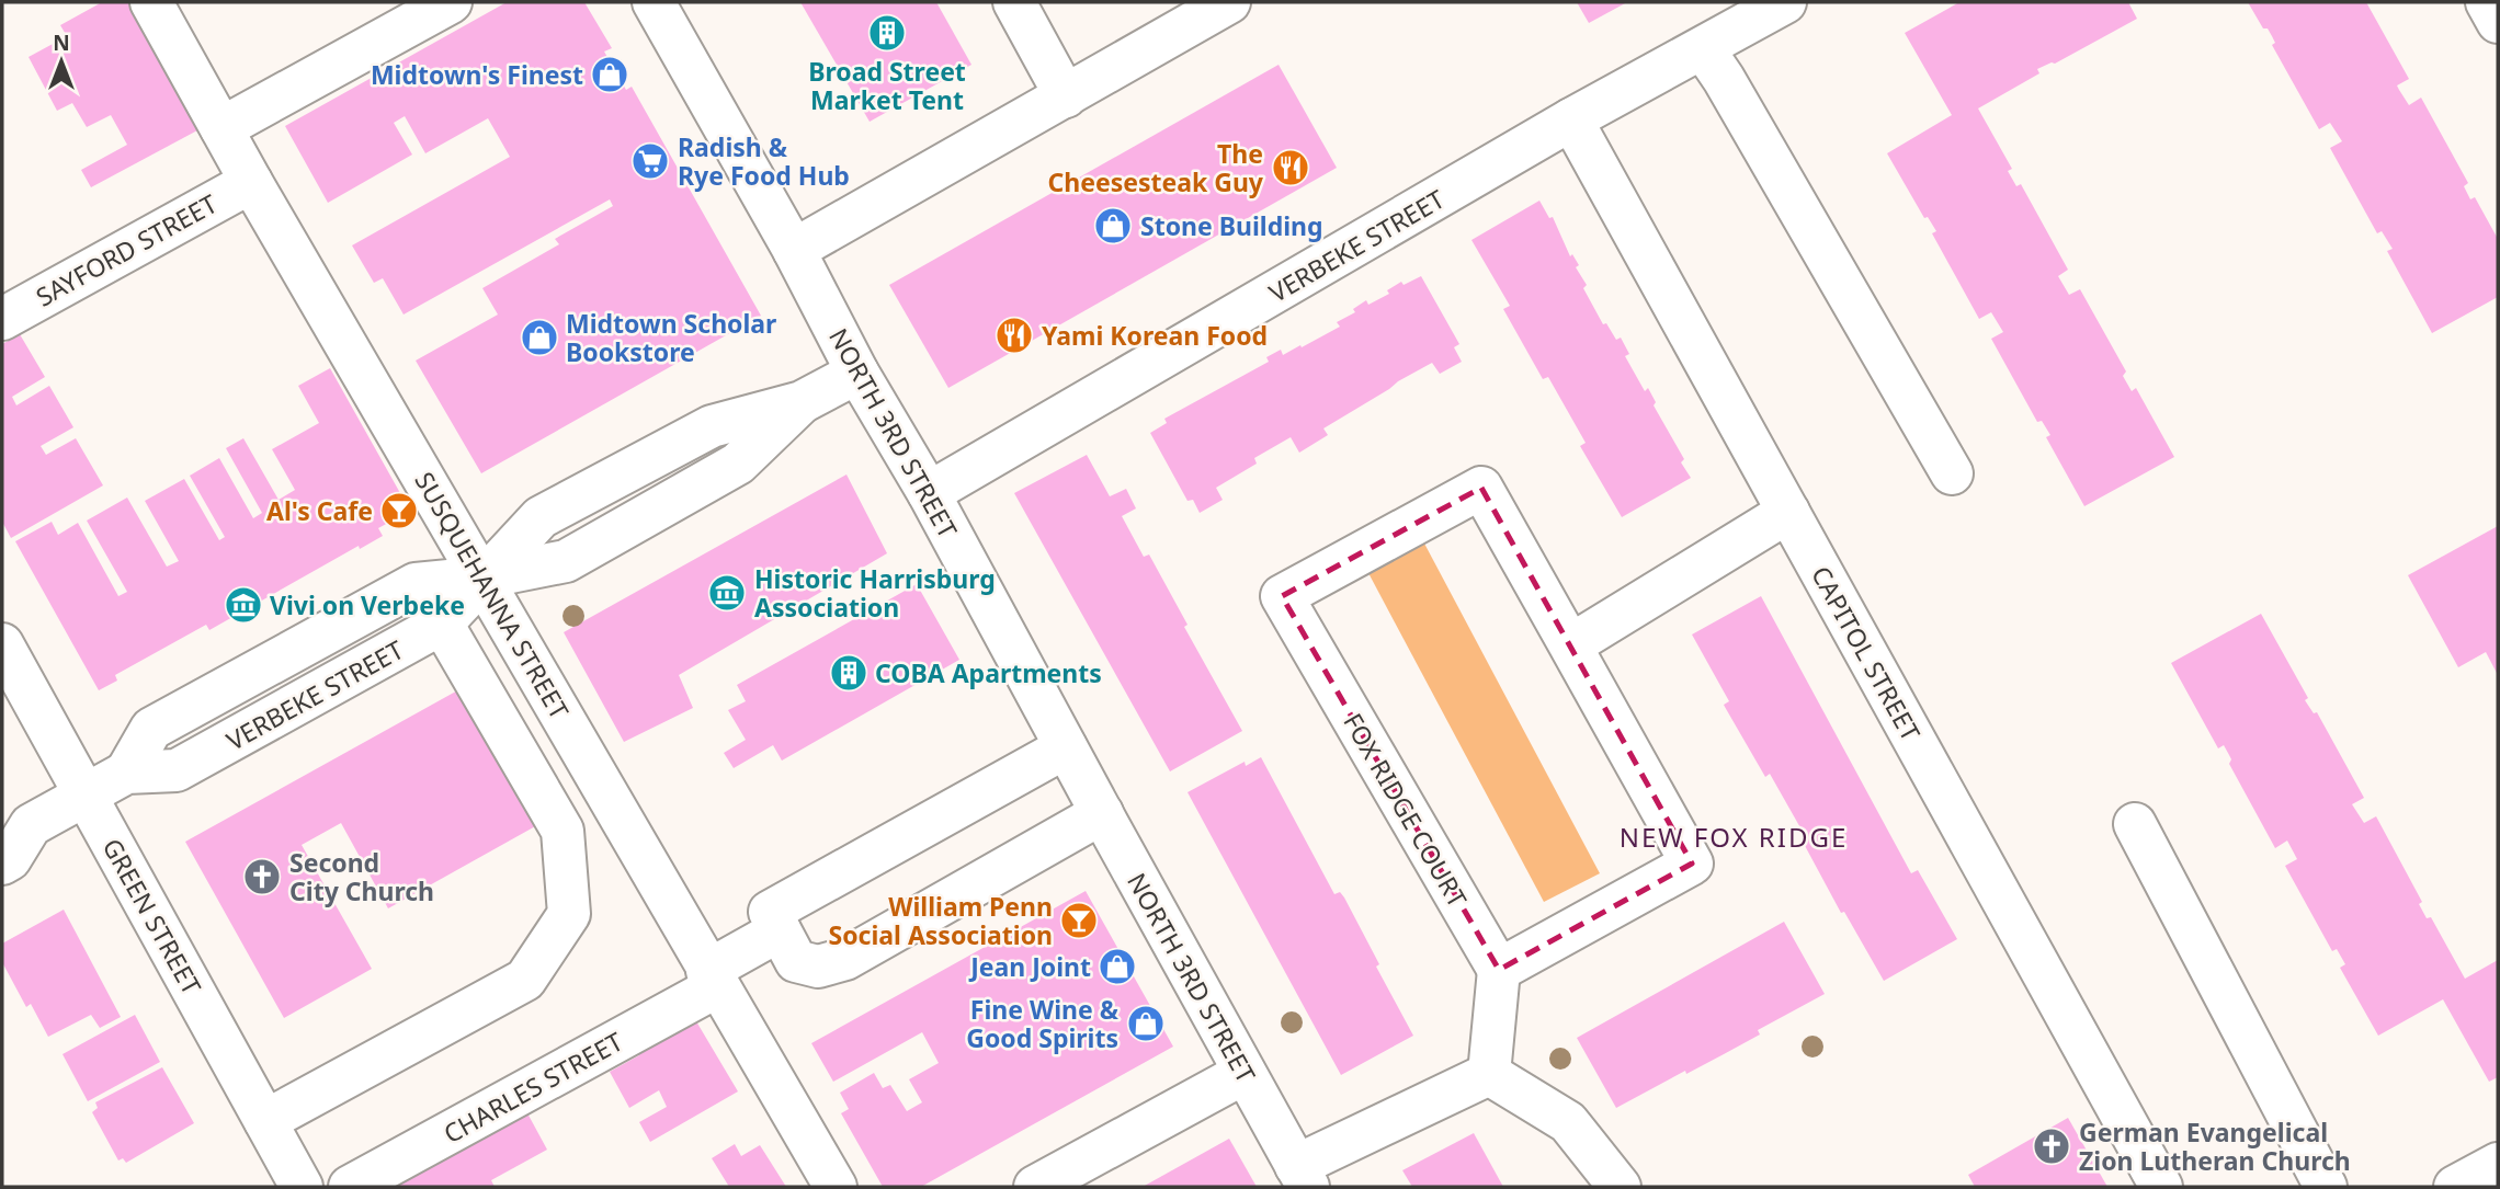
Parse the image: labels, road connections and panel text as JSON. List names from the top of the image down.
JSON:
{
  "streets": {
    "street": [
      "VERBEKE STREET",
      "SAYFORD STREET",
      "NORTH 3RD STREET",
      "SUSQUEHANNA STREET",
      "CAPITOL STREET",
      "FOX RIDGE COURT",
      "GREEN STREET",
      "CHARLES STREET"
    ]
  },
  "crossings": [
    ["VERBEKE STREET", "NORTH 3RD STREET"],
    ["VERBEKE STREET", "SUSQUEHANNA STREET"],
    ["VERBEKE STREET", "CAPITOL STREET"],
    ["VERBEKE STREET", "GREEN STREET"],
    ["SAYFORD STREET", "SUSQUEHANNA STREET"],
    ["SUSQUEHANNA STREET", "CHARLES STREET"]
  ],
  "districts": ["NEW FOX RIDGE"],
  "places": {
    "building": ["Broad Street Market Tent", "COBA Apartments"],
    "shop": [
      "Midtown's Finest",
      "Stone Building",
      "Midtown Scholar Bookstore",
      "Jean Joint",
      "Fine Wine & Good Spirits"
    ],
    "supermarket": ["Radish & Rye Food Hub"],
    "restaurant": ["The Cheesesteak Guy", "Yami Korean Food"],
    "bar": ["Al's Cafe", "William Penn Social Association"],
    "museum": ["Historic Harrisburg Association", "Vivi on Verbeke"],
    "church": ["Second City Church", "German Evangelical Zion Lutheran Church"]
  },
  "north": "top"
}
